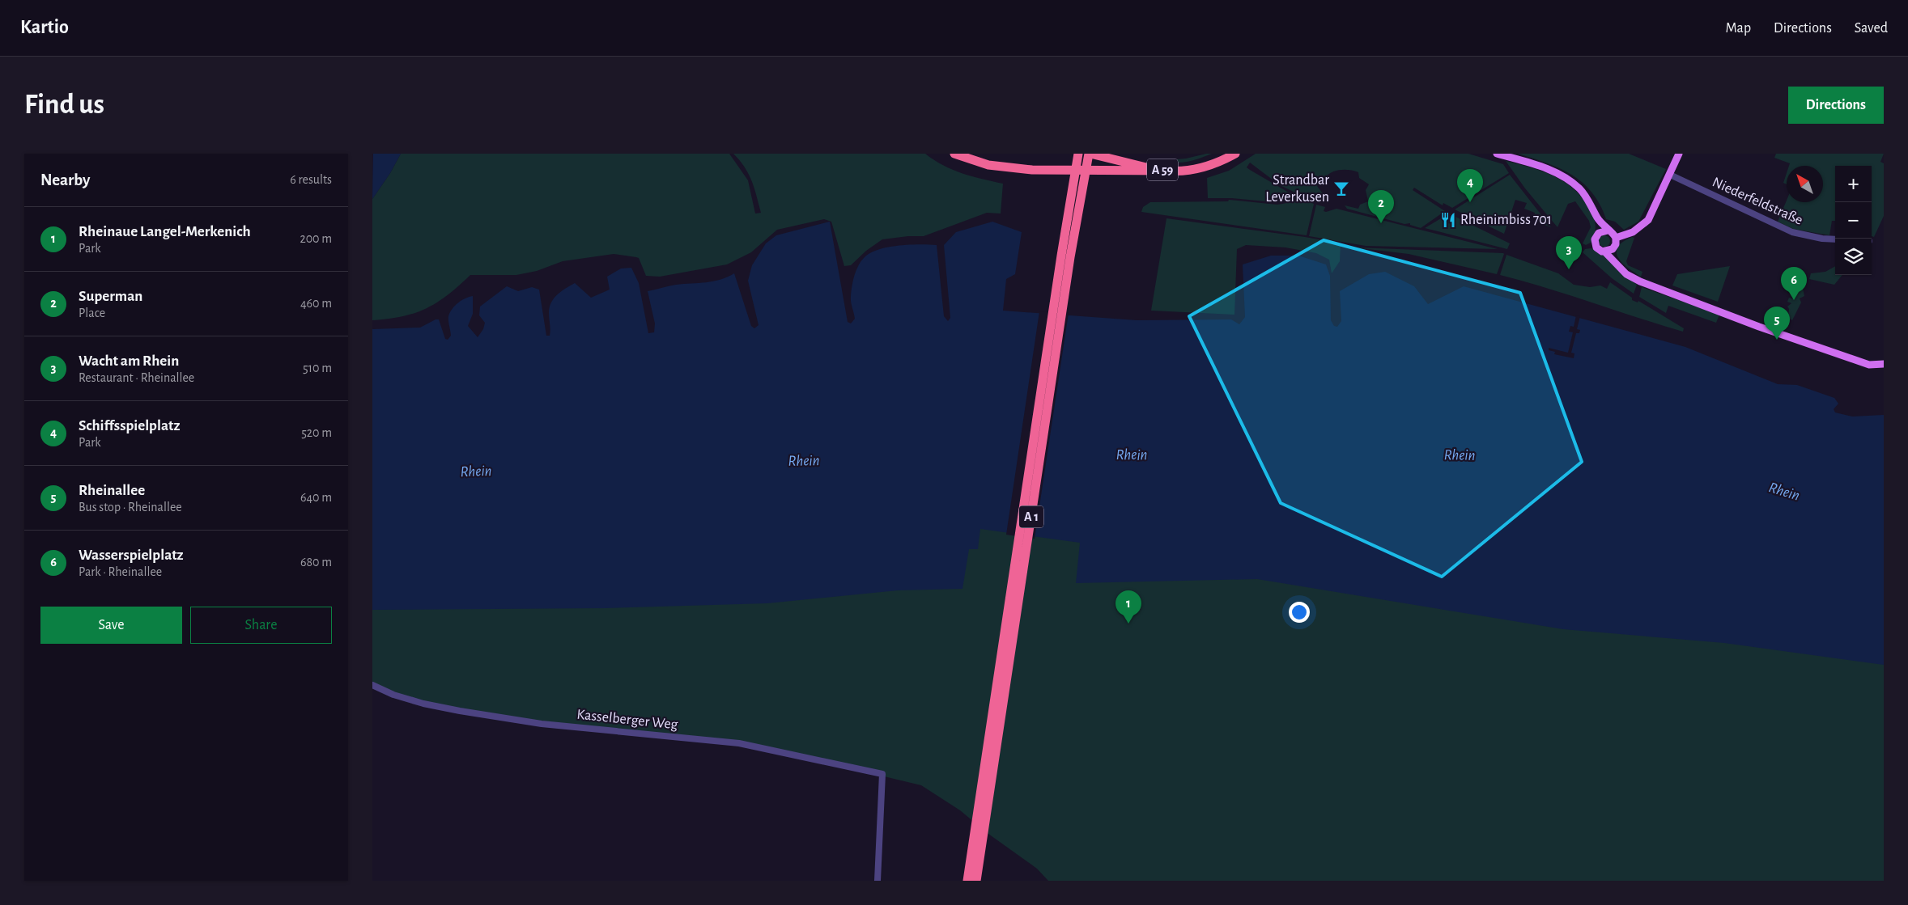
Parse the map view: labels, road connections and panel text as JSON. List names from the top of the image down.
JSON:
{
  "streets": {
    "highway": ["A 59", "A 1"],
    "street": ["Niederfeldstraße", "Kasselberger Weg"]
  },
  "crossings": [
    ["A 59", "A 1"]
  ],
  "water": ["Rhein"],
  "places": {
    "bar": ["Strandbar Leverkusen"],
    "restaurant": ["Rheinimbiss 701"]
  },
  "north": "top left",
  "page": {
    "header": "Kartio",
    "nav": ["Map", "Directions", "Saved"],
    "buttons": [
      "Directions",
      ["Save", "Share"]
    ],
    "title": "Find us",
    "heading": ["Nearby", "6 results"],
    "map_buttons": ["+", "−"],
    "pins": [
      "4",
      "2",
      "3",
      "6",
      "5",
      "1"
    ],
    "list": [
      {
        "mark": "1",
        "name": "Rheinaue Langel-Merkenich",
        "note": "Park",
        "value": "200 m"
      },
      {
        "mark": "2",
        "name": "Superman",
        "note": "Place",
        "value": "460 m"
      },
      {
        "mark": "3",
        "name": "Wacht am Rhein",
        "note": "Restaurant · Rheinallee",
        "value": "510 m"
      },
      {
        "mark": "4",
        "name": "Schiffsspielplatz",
        "note": "Park",
        "value": "520 m"
      },
      {
        "mark": "5",
        "name": "Rheinallee",
        "note": "Bus stop · Rheinallee",
        "value": "640 m"
      },
      {
        "mark": "6",
        "name": "Wasserspielplatz",
        "note": "Park · Rheinallee",
        "value": "680 m"
      }
    ]
  }
}
